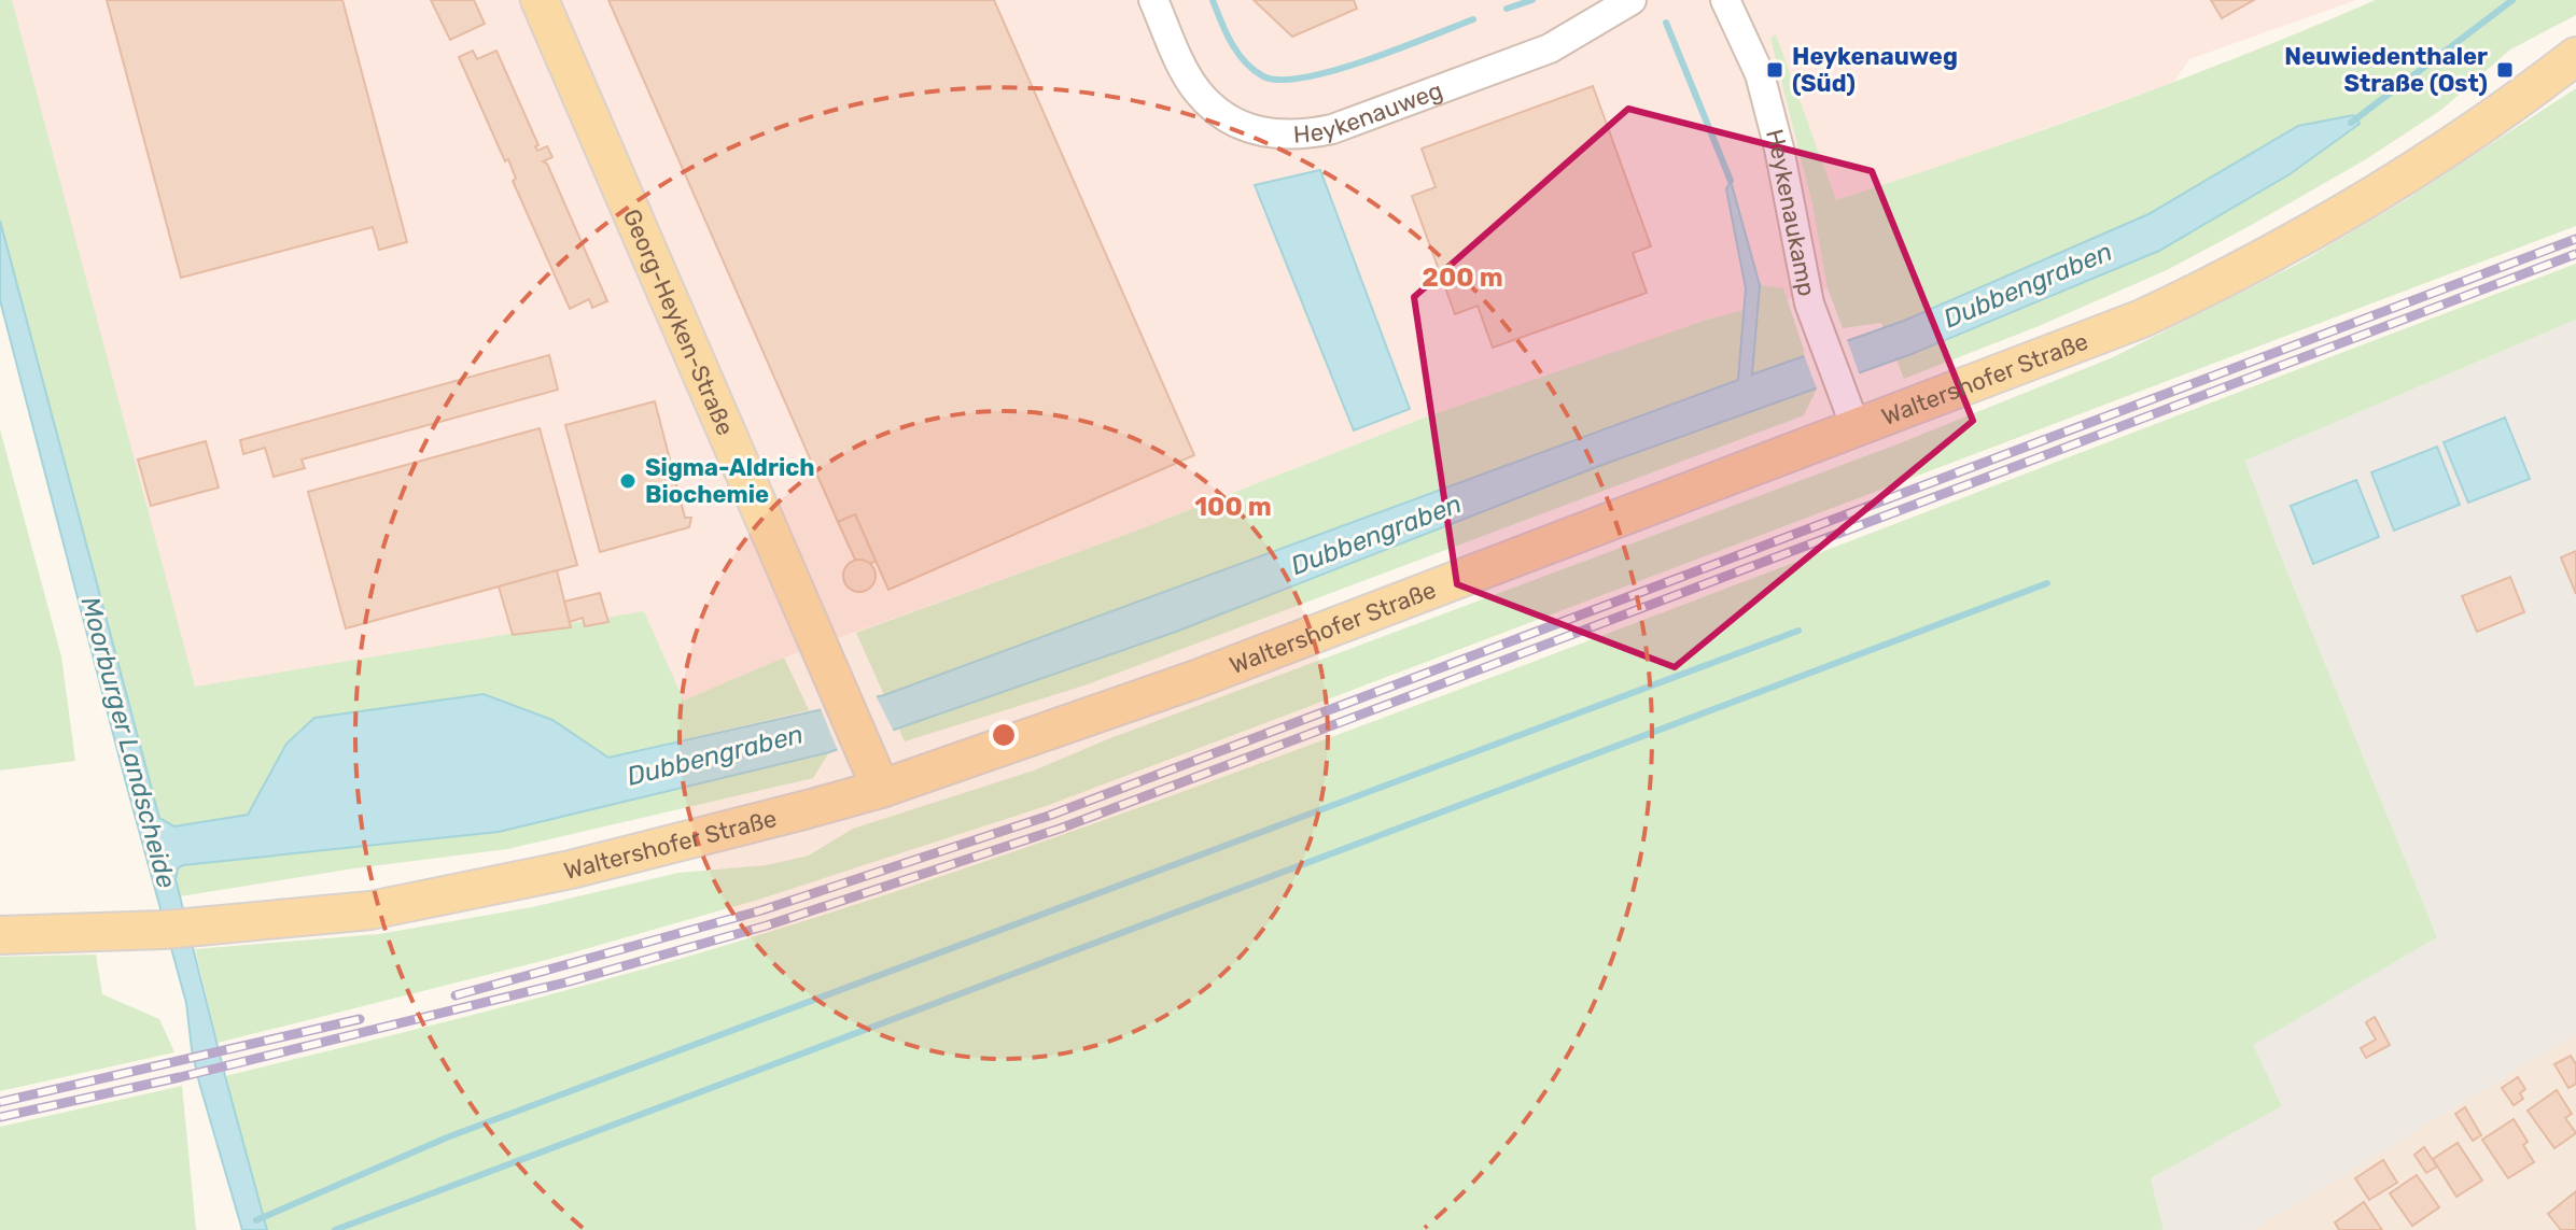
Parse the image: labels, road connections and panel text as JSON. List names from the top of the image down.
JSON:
{
  "streets": {
    "main road": ["Georg-Heyken-Straße", "Waltershofer Straße"],
    "street": ["Heykenauweg", "Heykenaukamp"]
  },
  "crossings": [
    ["Heykenaukamp", "Waltershofer Straße"],
    ["Georg-Heyken-Straße", "Waltershofer Straße"]
  ],
  "water": ["Dubbengraben", "Moorburger Landscheide"],
  "places": {
    "transit": ["Heykenauweg (Süd)", "Neuwiedenthaler Straße (Ost)"],
    "other": ["Sigma-Aldrich Biochemie"]
  },
  "rings": ["200 m", "100 m"]
}
